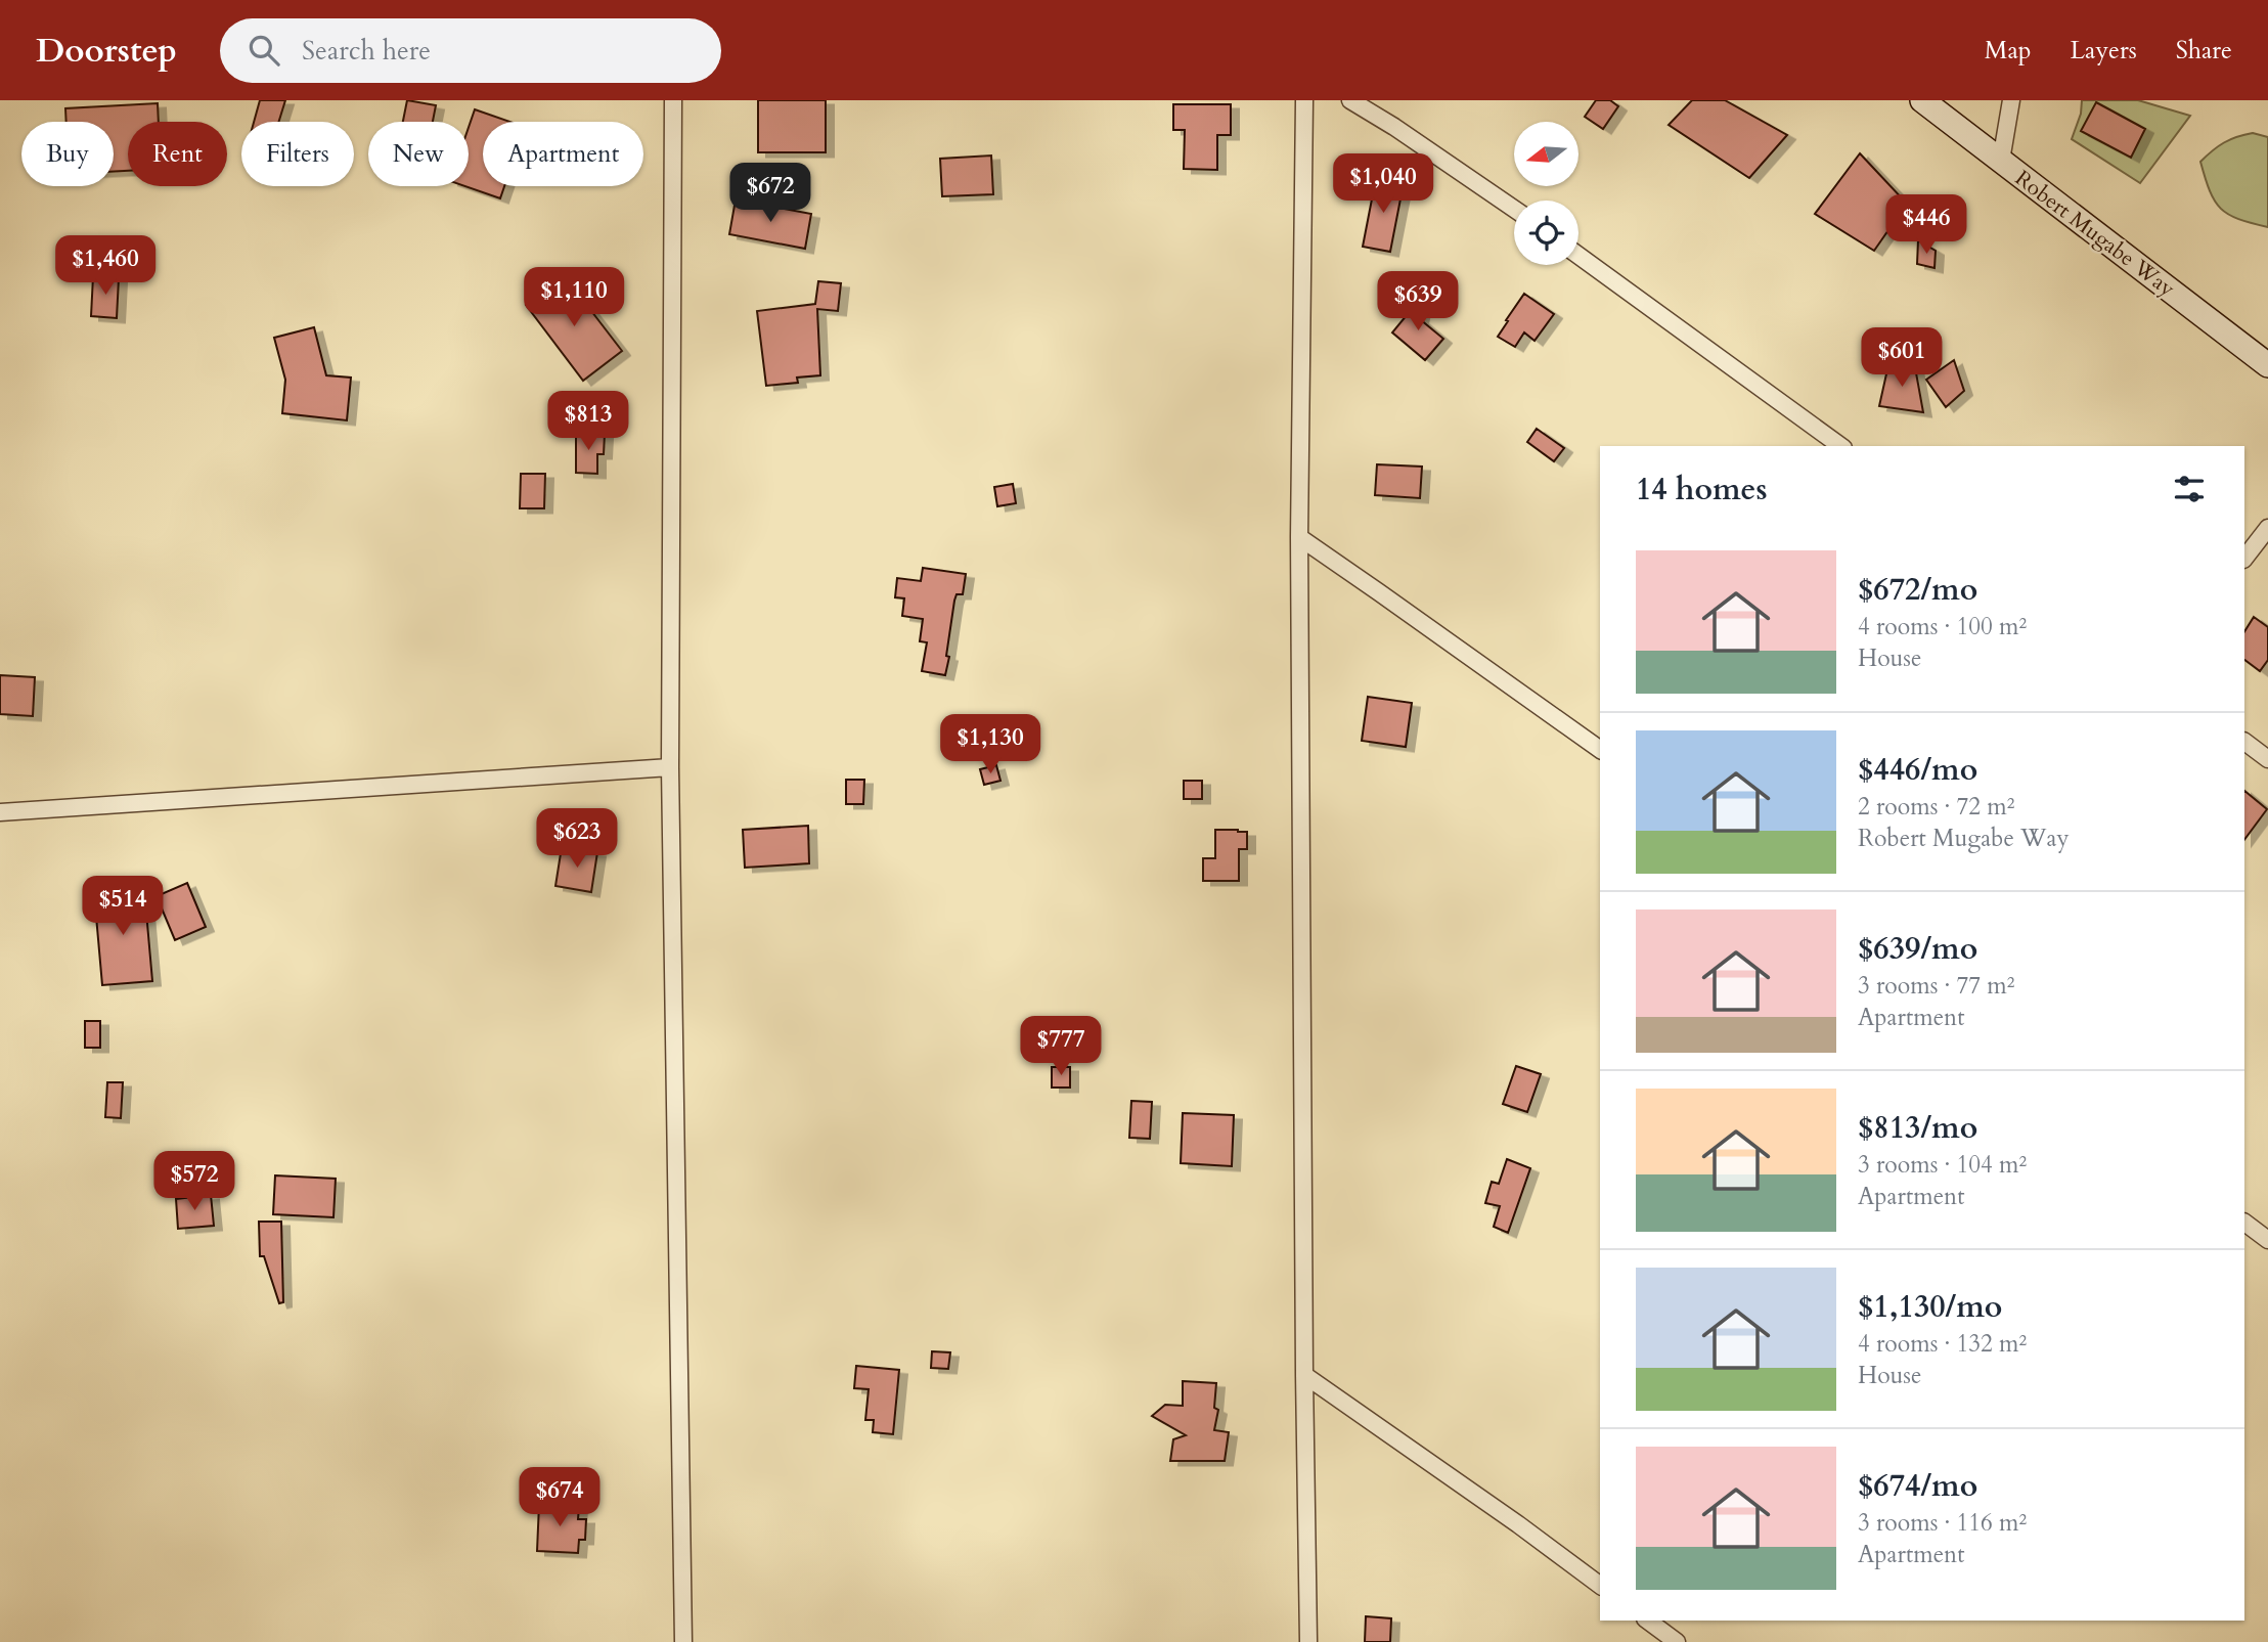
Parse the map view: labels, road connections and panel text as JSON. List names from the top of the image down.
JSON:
{
  "streets": {
    "main road": ["Robert Mugabe Way"]
  },
  "north": "left",
  "page": {
    "header": "Doorstep",
    "search": "Search here",
    "nav": ["Map", "Layers", "Share"],
    "chip": [
      "Buy",
      "Rent",
      "Filters",
      "New",
      "Apartment"
    ],
    "price": [
      "$1,040",
      "$672",
      "$446",
      "$1,460",
      "$1,110",
      "$639",
      "$601",
      "$813",
      "$1,130",
      "$623",
      "$514",
      "$777",
      "$572",
      "$674"
    ],
    "heading": "14 homes",
    "list": [
      {
        "name": "$672/mo",
        "note": "4 rooms · 100 m² · House"
      },
      {
        "name": "$446/mo",
        "note": "2 rooms · 72 m² · Robert Mugabe Way"
      },
      {
        "name": "$639/mo",
        "note": "3 rooms · 77 m² · Apartment"
      },
      {
        "name": "$813/mo",
        "note": "3 rooms · 104 m² · Apartment"
      },
      {
        "name": "$1,130/mo",
        "note": "4 rooms · 132 m² · House"
      },
      {
        "name": "$674/mo",
        "note": "3 rooms · 116 m² · Apartment"
      }
    ]
  }
}
